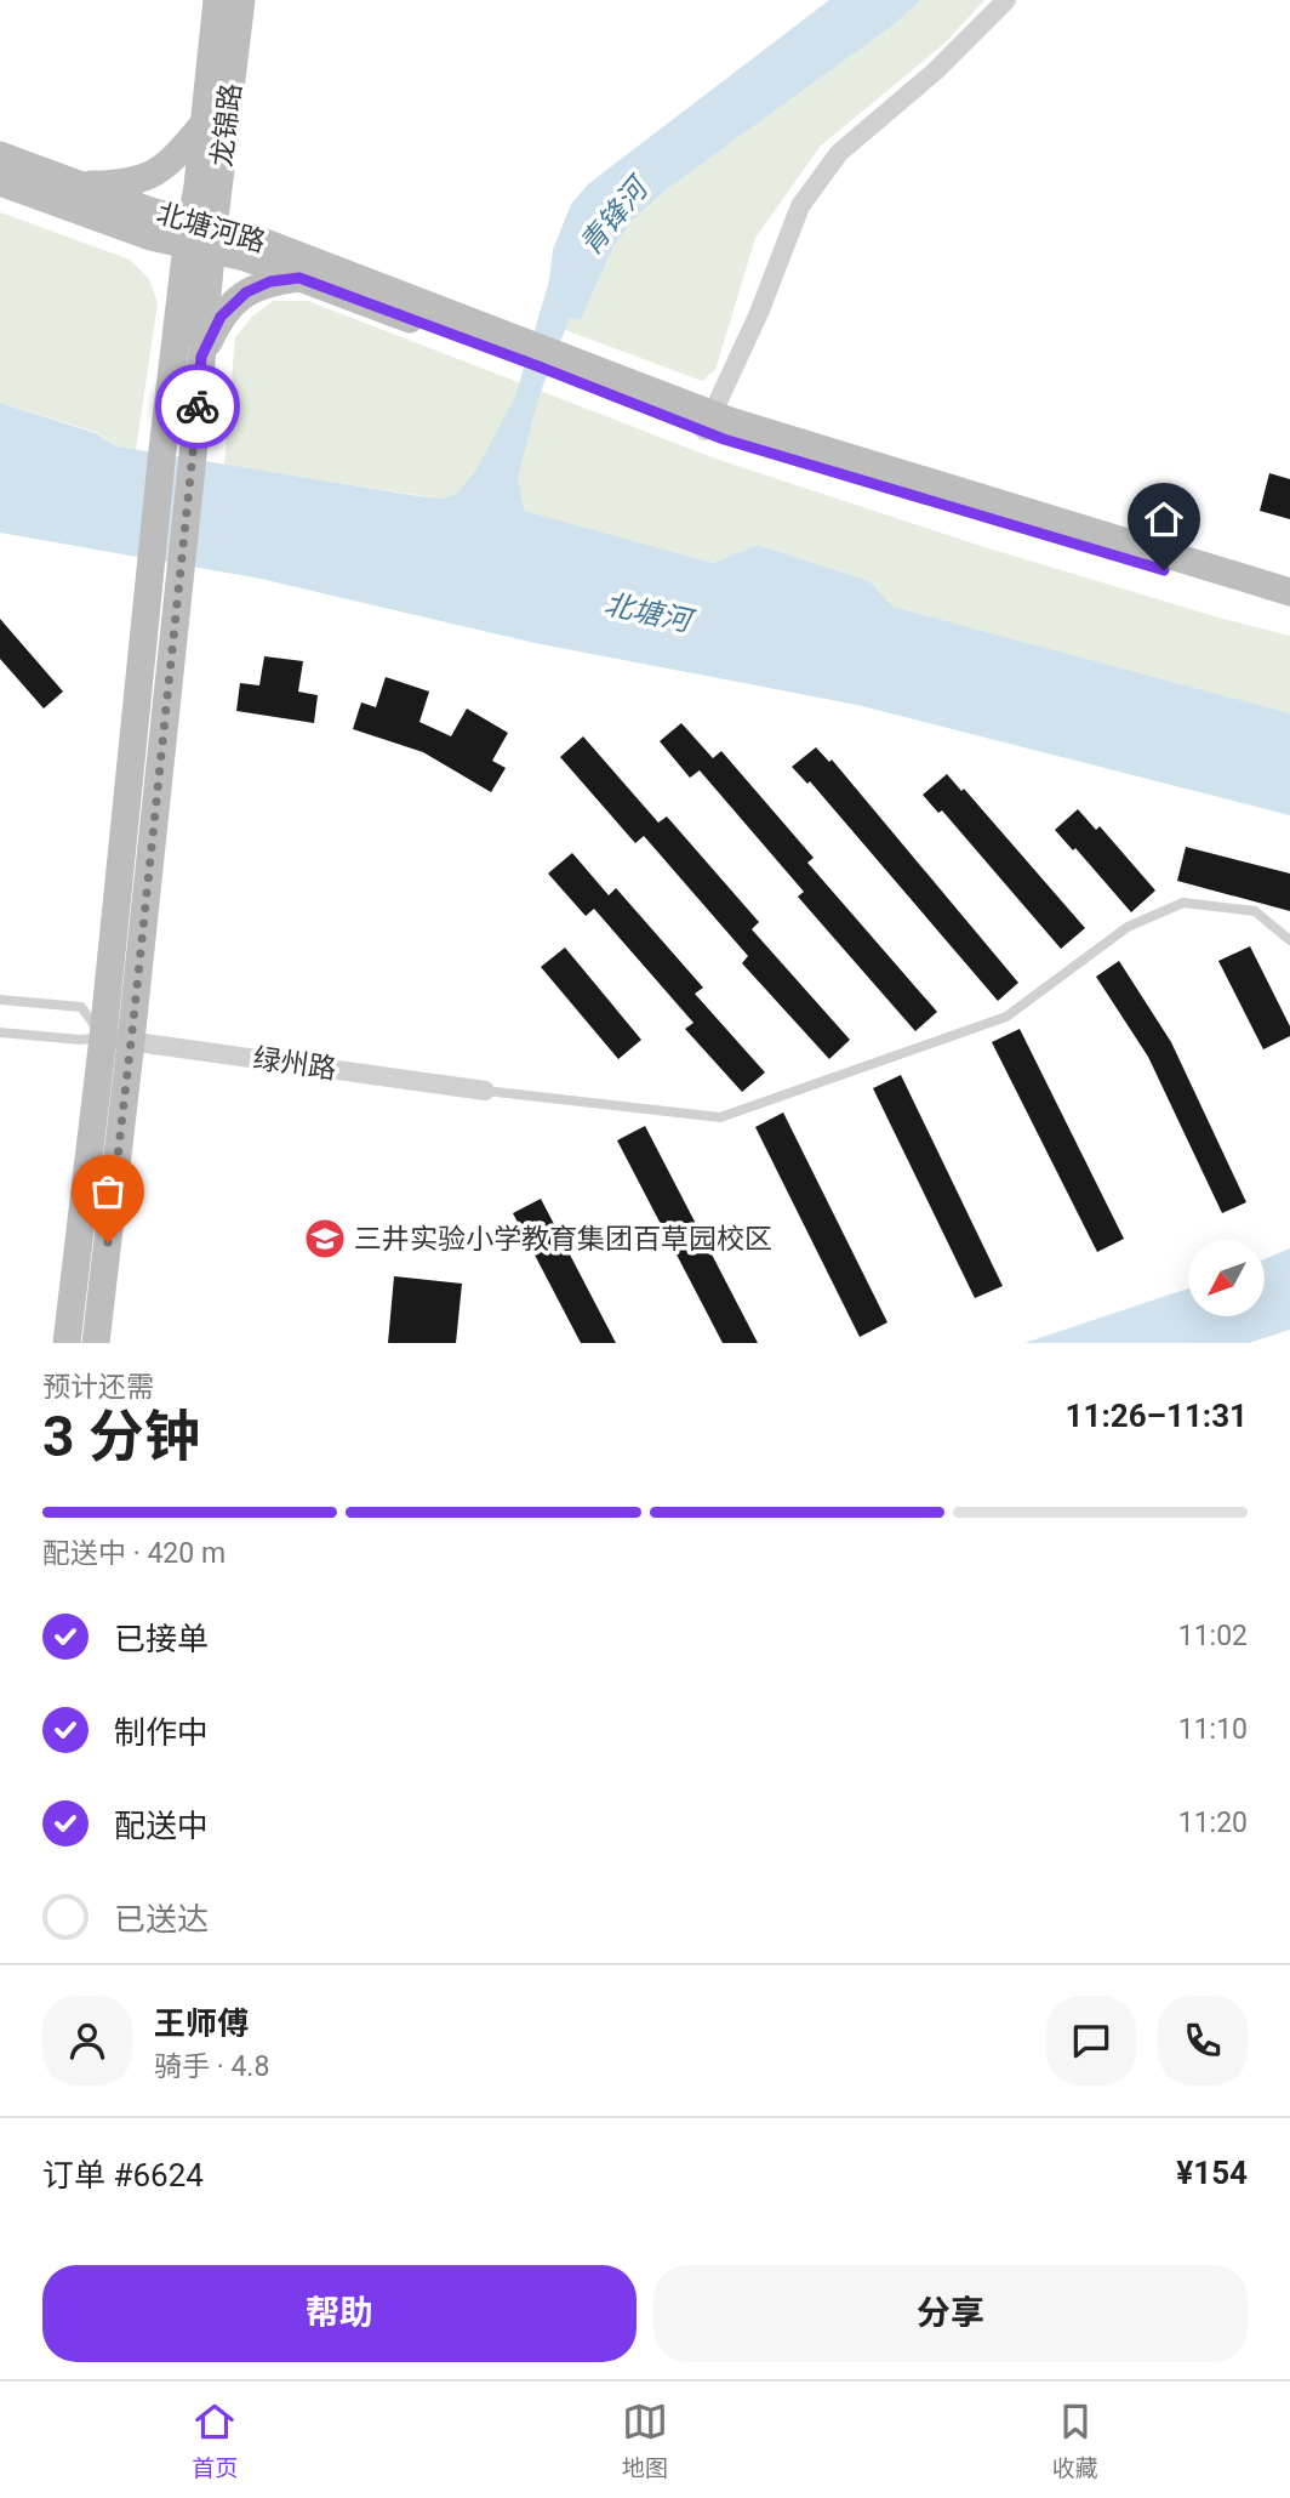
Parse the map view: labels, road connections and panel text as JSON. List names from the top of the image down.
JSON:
{
  "streets": {
    "main road": ["龙锦路", "北塘河路"],
    "street": ["绿州路"]
  },
  "crossings": [
    ["龙锦路", "北塘河路"]
  ],
  "water": ["青锋河", "北塘河"],
  "places": {
    "school or university": ["三井实验小学教育集团百草园校区"]
  },
  "north": "bottom left",
  "page": {
    "heading": ["3 分钟", "预计还需", "11:26–11:31"],
    "panel": [
      "王师傅",
      "骑手 · 4.8",
      "订单 #6624",
      "¥154"
    ],
    "bar": "配送中 · 420 m",
    "list": [
      ["已接单", "11:02"],
      ["制作中", "11:10"],
      ["配送中", "11:20"],
      "已送达"
    ],
    "buttons": ["帮助", "分享"],
    "tabs": ["首页", "地图", "收藏"]
  }
}
